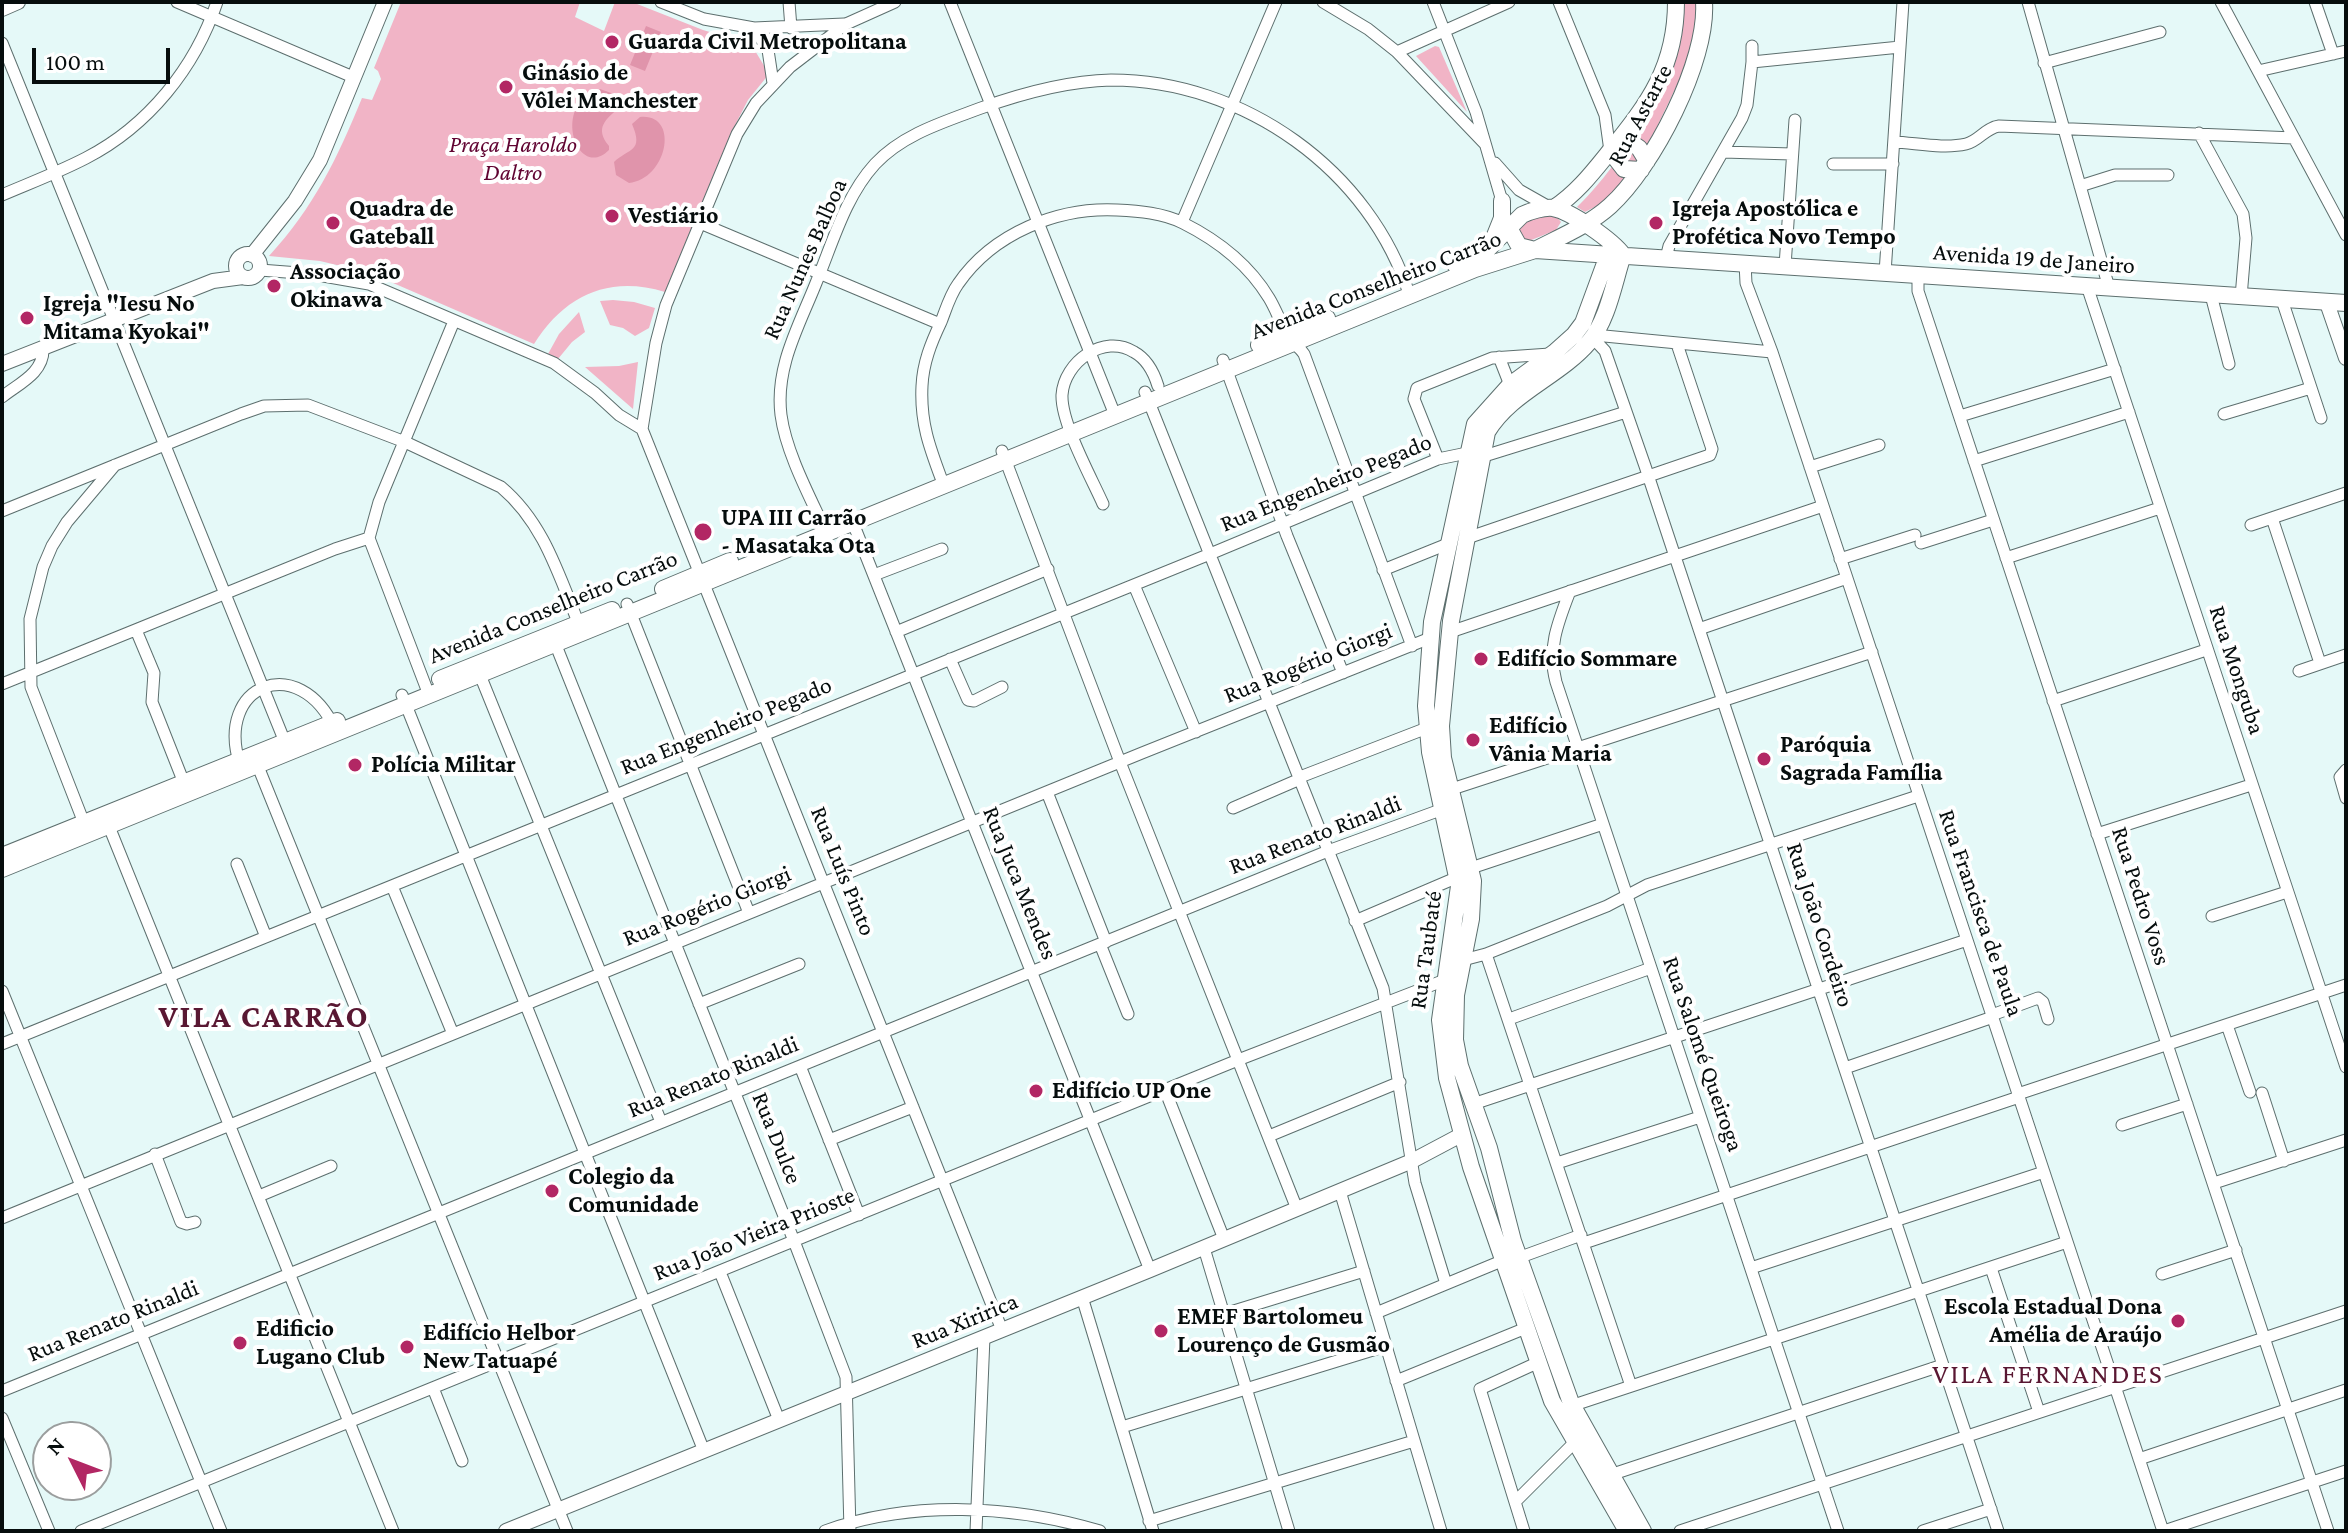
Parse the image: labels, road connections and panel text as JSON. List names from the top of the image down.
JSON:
{
  "streets": {
    "main road": [
      "Rua Astarte",
      "Avenida 19 de Janeiro",
      "Avenida Conselheiro Carrão",
      "Rua Taubaté"
    ],
    "street": [
      "Rua Nunes Balboa",
      "Rua Engenheiro Pegado",
      "Rua Rogério Giorgi",
      "Rua Monguba",
      "Rua Renato Rinaldi",
      "Rua Luís Pinto",
      "Rua Juca Mendes",
      "Rua Pedro Voss",
      "Rua Francisca de Paula",
      "Rua João Cordeiro",
      "Rua Salomé Queiroga",
      "Rua Dulce",
      "Rua João Vieira Prioste",
      "Rua Xiririca"
    ]
  },
  "crossings": [
    ["Rua Astarte", "Avenida Conselheiro Carrão"],
    ["Rua Nunes Balboa", "Avenida Conselheiro Carrão"],
    ["Avenida 19 de Janeiro", "Avenida Conselheiro Carrão"],
    ["Avenida 19 de Janeiro", "Rua Monguba"],
    ["Avenida 19 de Janeiro", "Rua Pedro Voss"],
    ["Avenida 19 de Janeiro", "Rua Francisca de Paula"],
    ["Avenida 19 de Janeiro", "Rua Taubaté"],
    ["Avenida Conselheiro Carrão", "Rua Luís Pinto"],
    ["Avenida Conselheiro Carrão", "Rua Juca Mendes"],
    ["Avenida Conselheiro Carrão", "Rua Taubaté"],
    ["Avenida Conselheiro Carrão", "Rua Dulce"],
    ["Rua Engenheiro Pegado", "Rua Luís Pinto"],
    ["Rua Engenheiro Pegado", "Rua Juca Mendes"],
    ["Rua Engenheiro Pegado", "Rua João Cordeiro"],
    ["Rua Engenheiro Pegado", "Rua Taubaté"],
    ["Rua Engenheiro Pegado", "Rua Dulce"],
    ["Rua Rogério Giorgi", "Rua Luís Pinto"],
    ["Rua Rogério Giorgi", "Rua Juca Mendes"],
    ["Rua Rogério Giorgi", "Rua Taubaté"],
    ["Rua Rogério Giorgi", "Rua Dulce"],
    ["Rua Renato Rinaldi", "Rua Luís Pinto"],
    ["Rua Renato Rinaldi", "Rua Juca Mendes"],
    ["Rua Renato Rinaldi", "Rua Taubaté"],
    ["Rua Renato Rinaldi", "Rua Dulce"],
    ["Rua Luís Pinto", "Rua João Vieira Prioste"],
    ["Rua Luís Pinto", "Rua Xiririca"],
    ["Rua Juca Mendes", "Rua João Vieira Prioste"],
    ["Rua Juca Mendes", "Rua Xiririca"],
    ["Rua João Cordeiro", "Rua Taubaté"],
    ["Rua Taubaté", "Rua João Vieira Prioste"],
    ["Rua Taubaté", "Rua Xiririca"],
    ["Rua Dulce", "Rua João Vieira Prioste"],
    ["Rua Dulce", "Rua Xiririca"]
  ],
  "districts": ["VILA CARRÃO", "VILA FERNANDES"],
  "parks": ["Praça Haroldo Daltro"],
  "places": [
    "Guarda Civil Metropolitana",
    "Ginásio de Vôlei Manchester",
    "Vestiário",
    "Quadra de Gateball",
    "Igreja Apostólica e Profética Novo Tempo",
    "Associação Okinawa",
    "Igreja \"Iesu No Mitama Kyokai\"",
    "UPA III Carrão - Masataka Ota",
    "Edifício Sommare",
    "Edifício Vânia Maria",
    "Paróquia Sagrada Família",
    "Polícia Militar",
    "Edifício UP One",
    "Colegio da Comunidade",
    "Escola Estadual Dona Amélia de Araújo",
    "EMEF Bartolomeu Lourenço de Gusmão",
    "Edificio Lugano Club",
    "Edifício Helbor New Tatuapé"
  ],
  "scale_bar": "100 m",
  "north": "top left"
}
